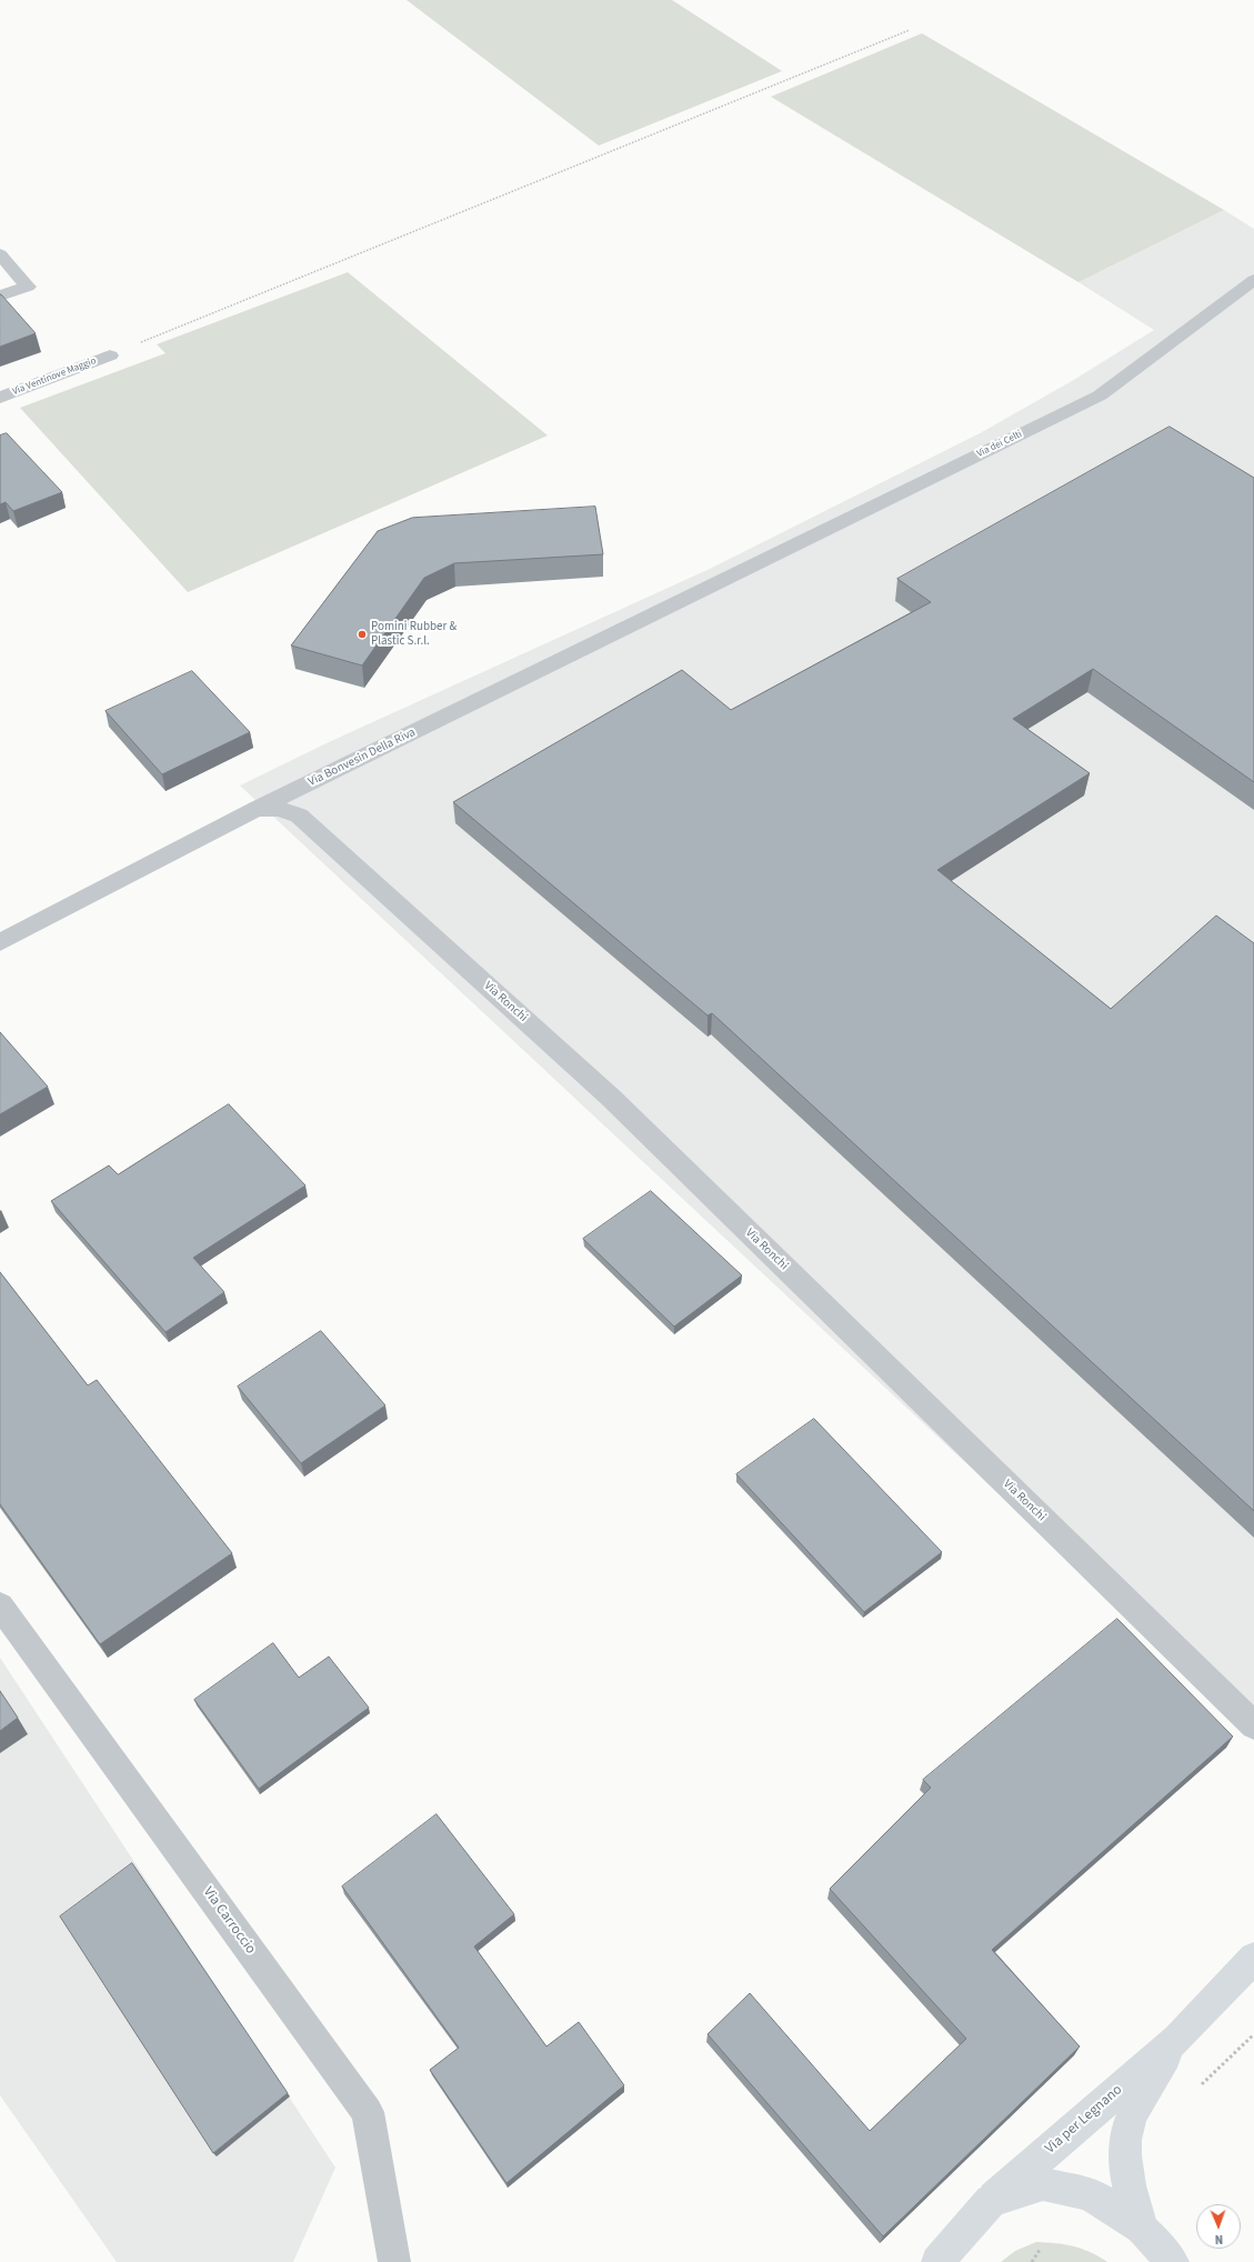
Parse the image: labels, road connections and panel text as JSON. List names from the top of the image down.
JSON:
{
  "streets": {
    "street": [
      "Via Ventinove Maggio",
      "Via dei Celti",
      "Via Bonvesin Della Riva",
      "Via Ronchi",
      "Via Carroccio",
      "Via per Legnano"
    ]
  },
  "crossings": [
    ["Via dei Celti", "Via Bonvesin Della Riva"],
    ["Via Bonvesin Della Riva", "Via Ronchi"]
  ],
  "places": ["Pomini Rubber & Plastic S.r.l."],
  "north": "bottom"
}
